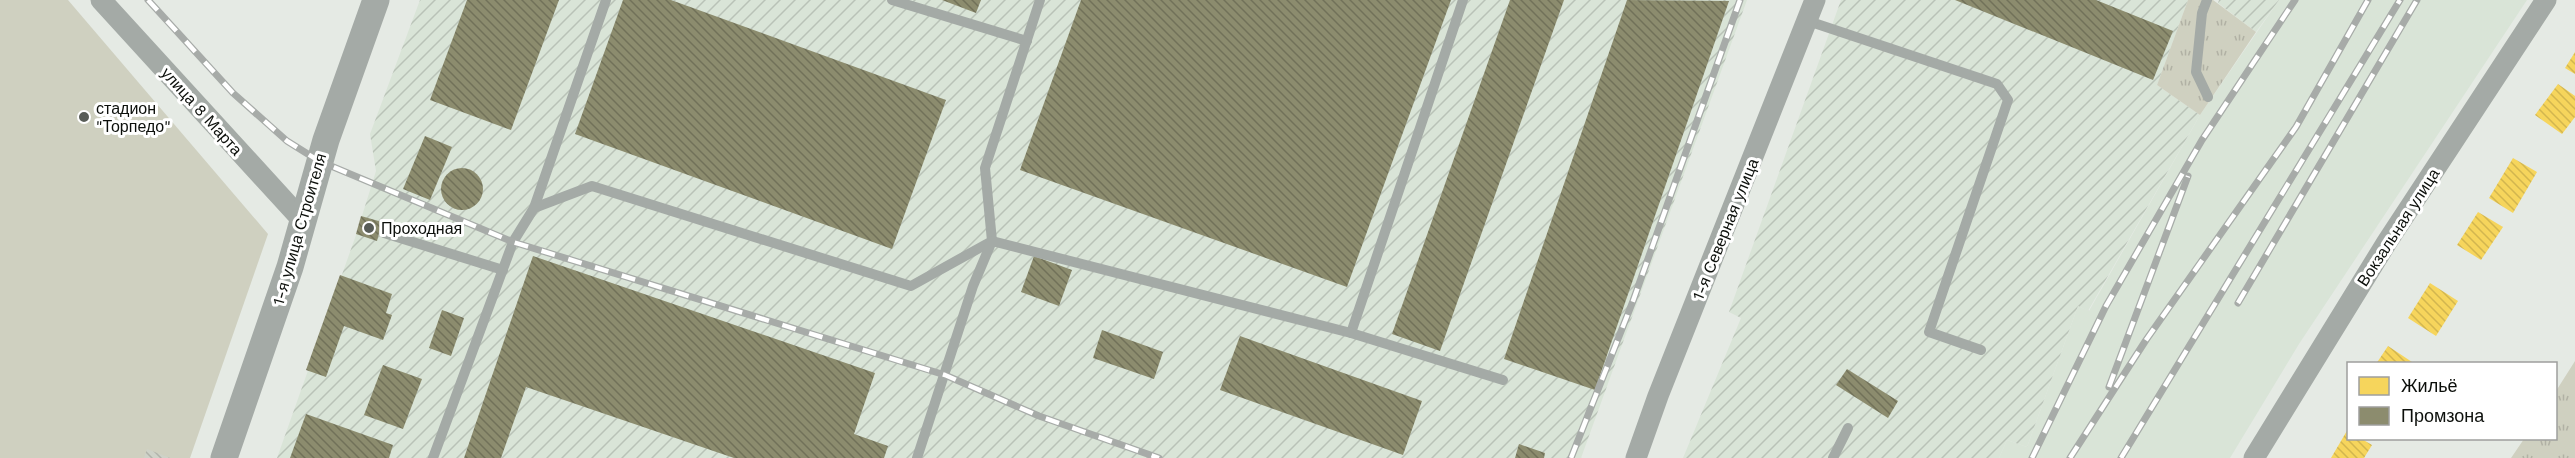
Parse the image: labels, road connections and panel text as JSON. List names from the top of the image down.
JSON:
{
  "streets": {
    "street": [
      "улица 8 Марта",
      "Вокзальная улица",
      "1-я улица Строителя",
      "1-я Северная улица"
    ]
  },
  "crossings": [
    ["улица 8 Марта", "1-я улица Строителя"]
  ],
  "places": ["стадион \"Торпедо\"", "Проходная"],
  "legend": ["Жильё", "Промзона"]
}
